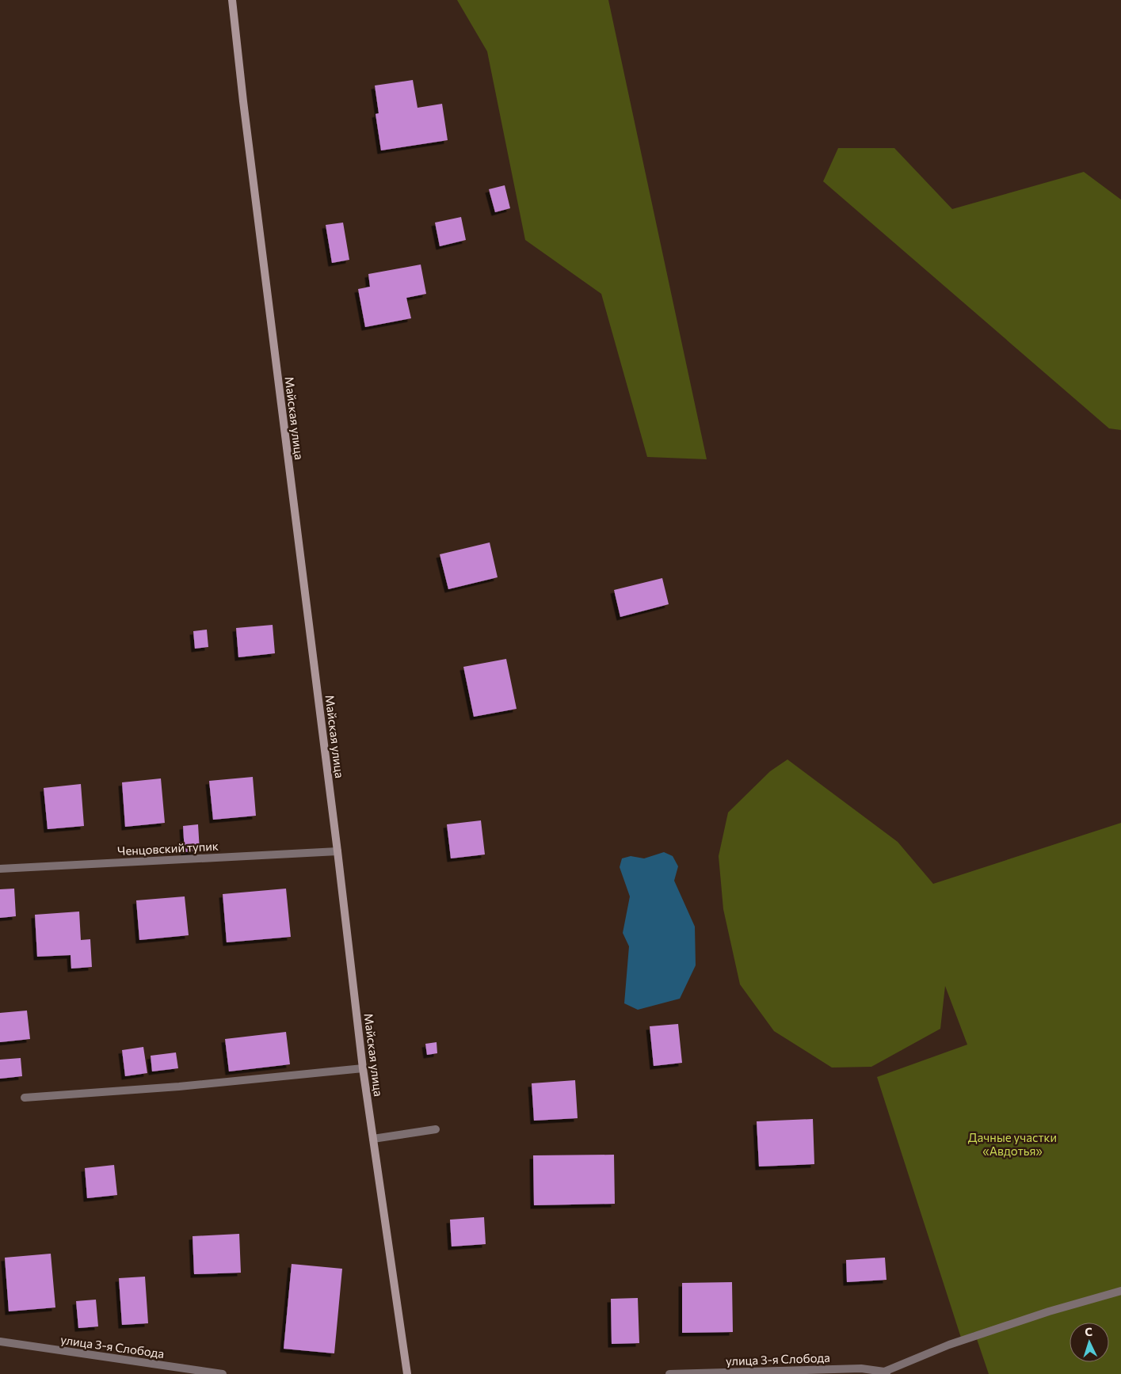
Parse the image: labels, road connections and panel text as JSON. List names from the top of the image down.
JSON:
{
  "streets": {
    "street": ["Майская улица", "Ченцовский тупик", "улица 3-я Слобода"]
  },
  "crossings": [
    ["Майская улица", "Ченцовский тупик"]
  ],
  "parks": ["Дачные участки «Авдотья»"],
  "north": "top"
}
